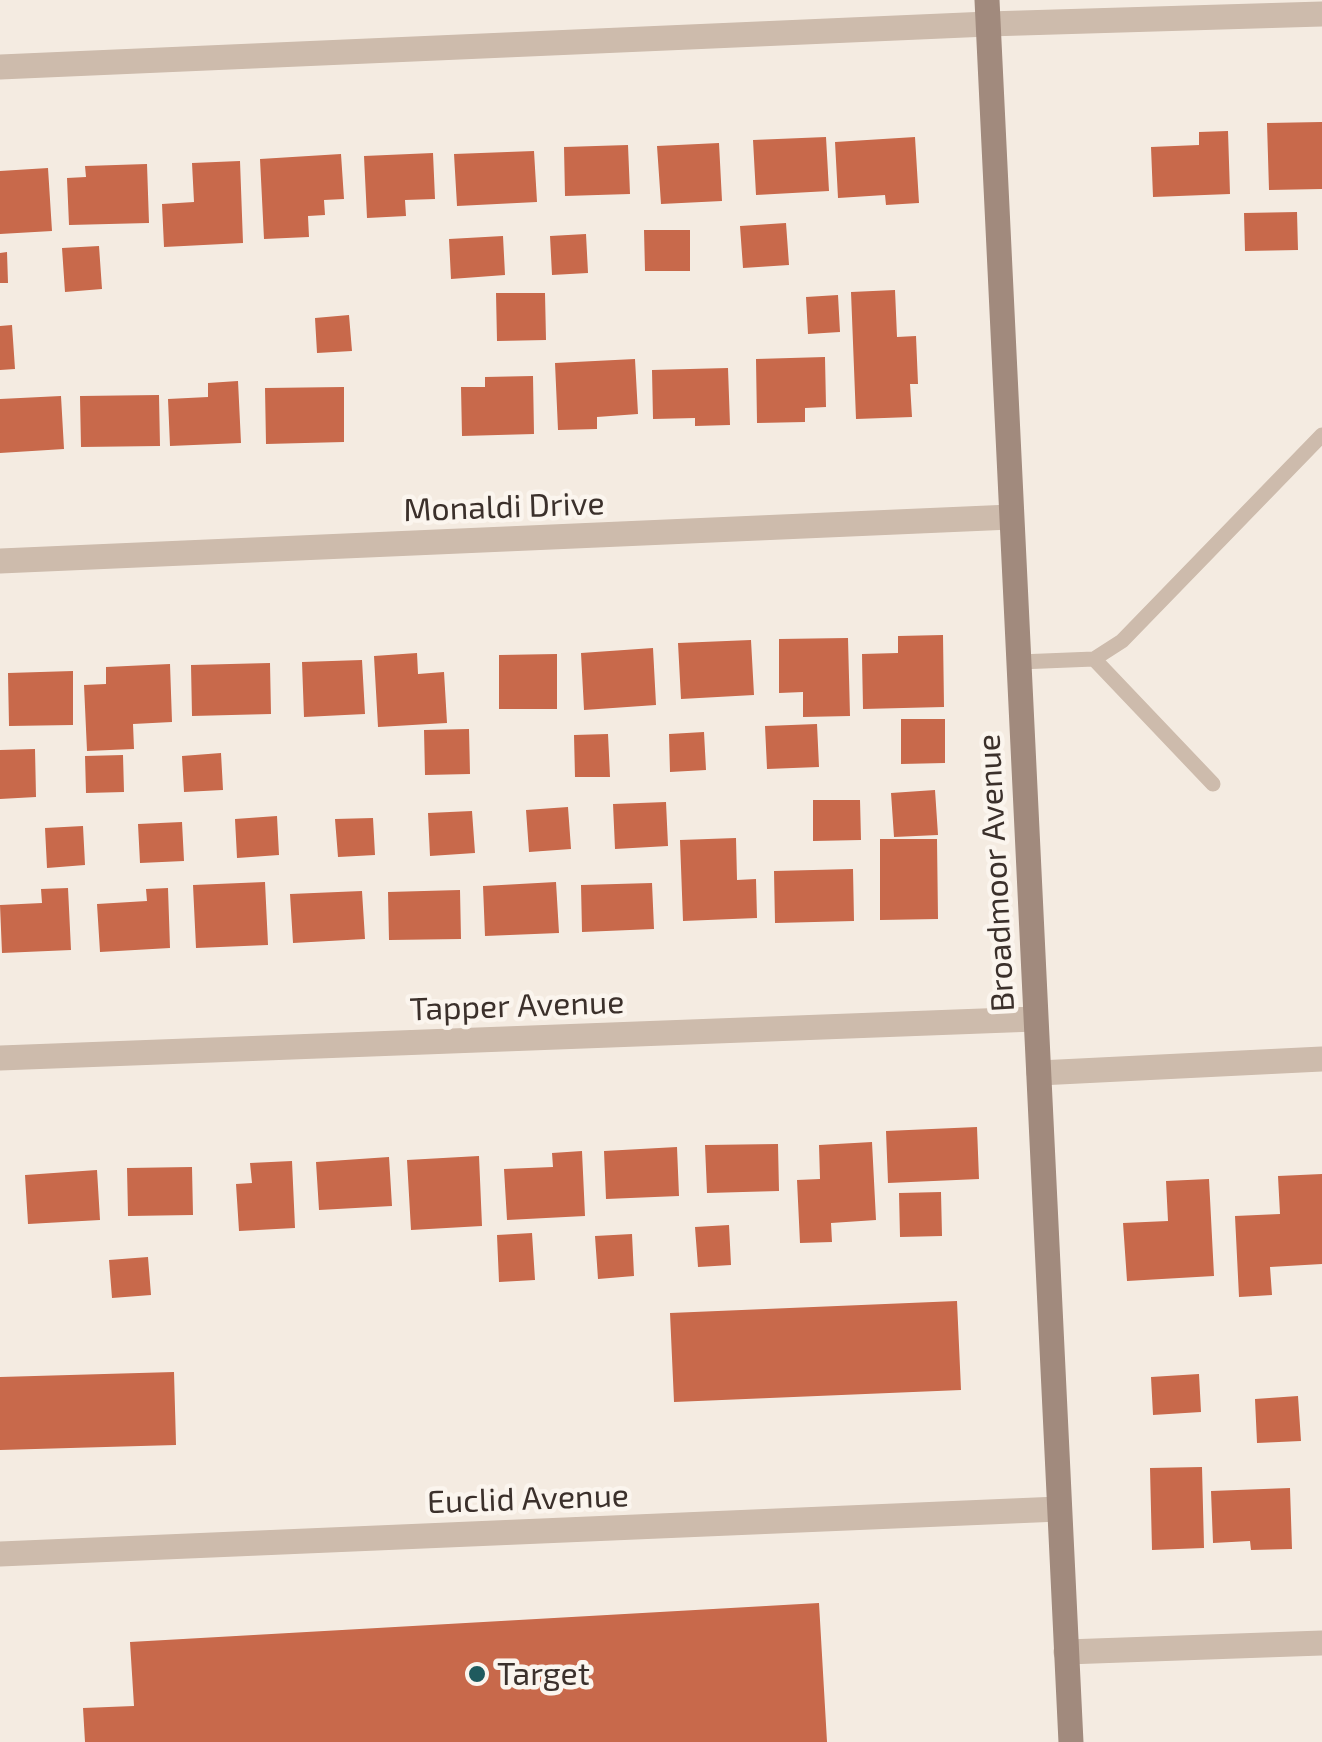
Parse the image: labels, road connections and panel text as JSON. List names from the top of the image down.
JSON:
{
  "streets": {
    "street": [
      "Monaldi Drive",
      "Broadmoor Avenue",
      "Tapper Avenue",
      "Euclid Avenue"
    ]
  },
  "crossings": [
    ["Monaldi Drive", "Broadmoor Avenue"],
    ["Broadmoor Avenue", "Tapper Avenue"],
    ["Broadmoor Avenue", "Euclid Avenue"]
  ],
  "places": ["Target"]
}
